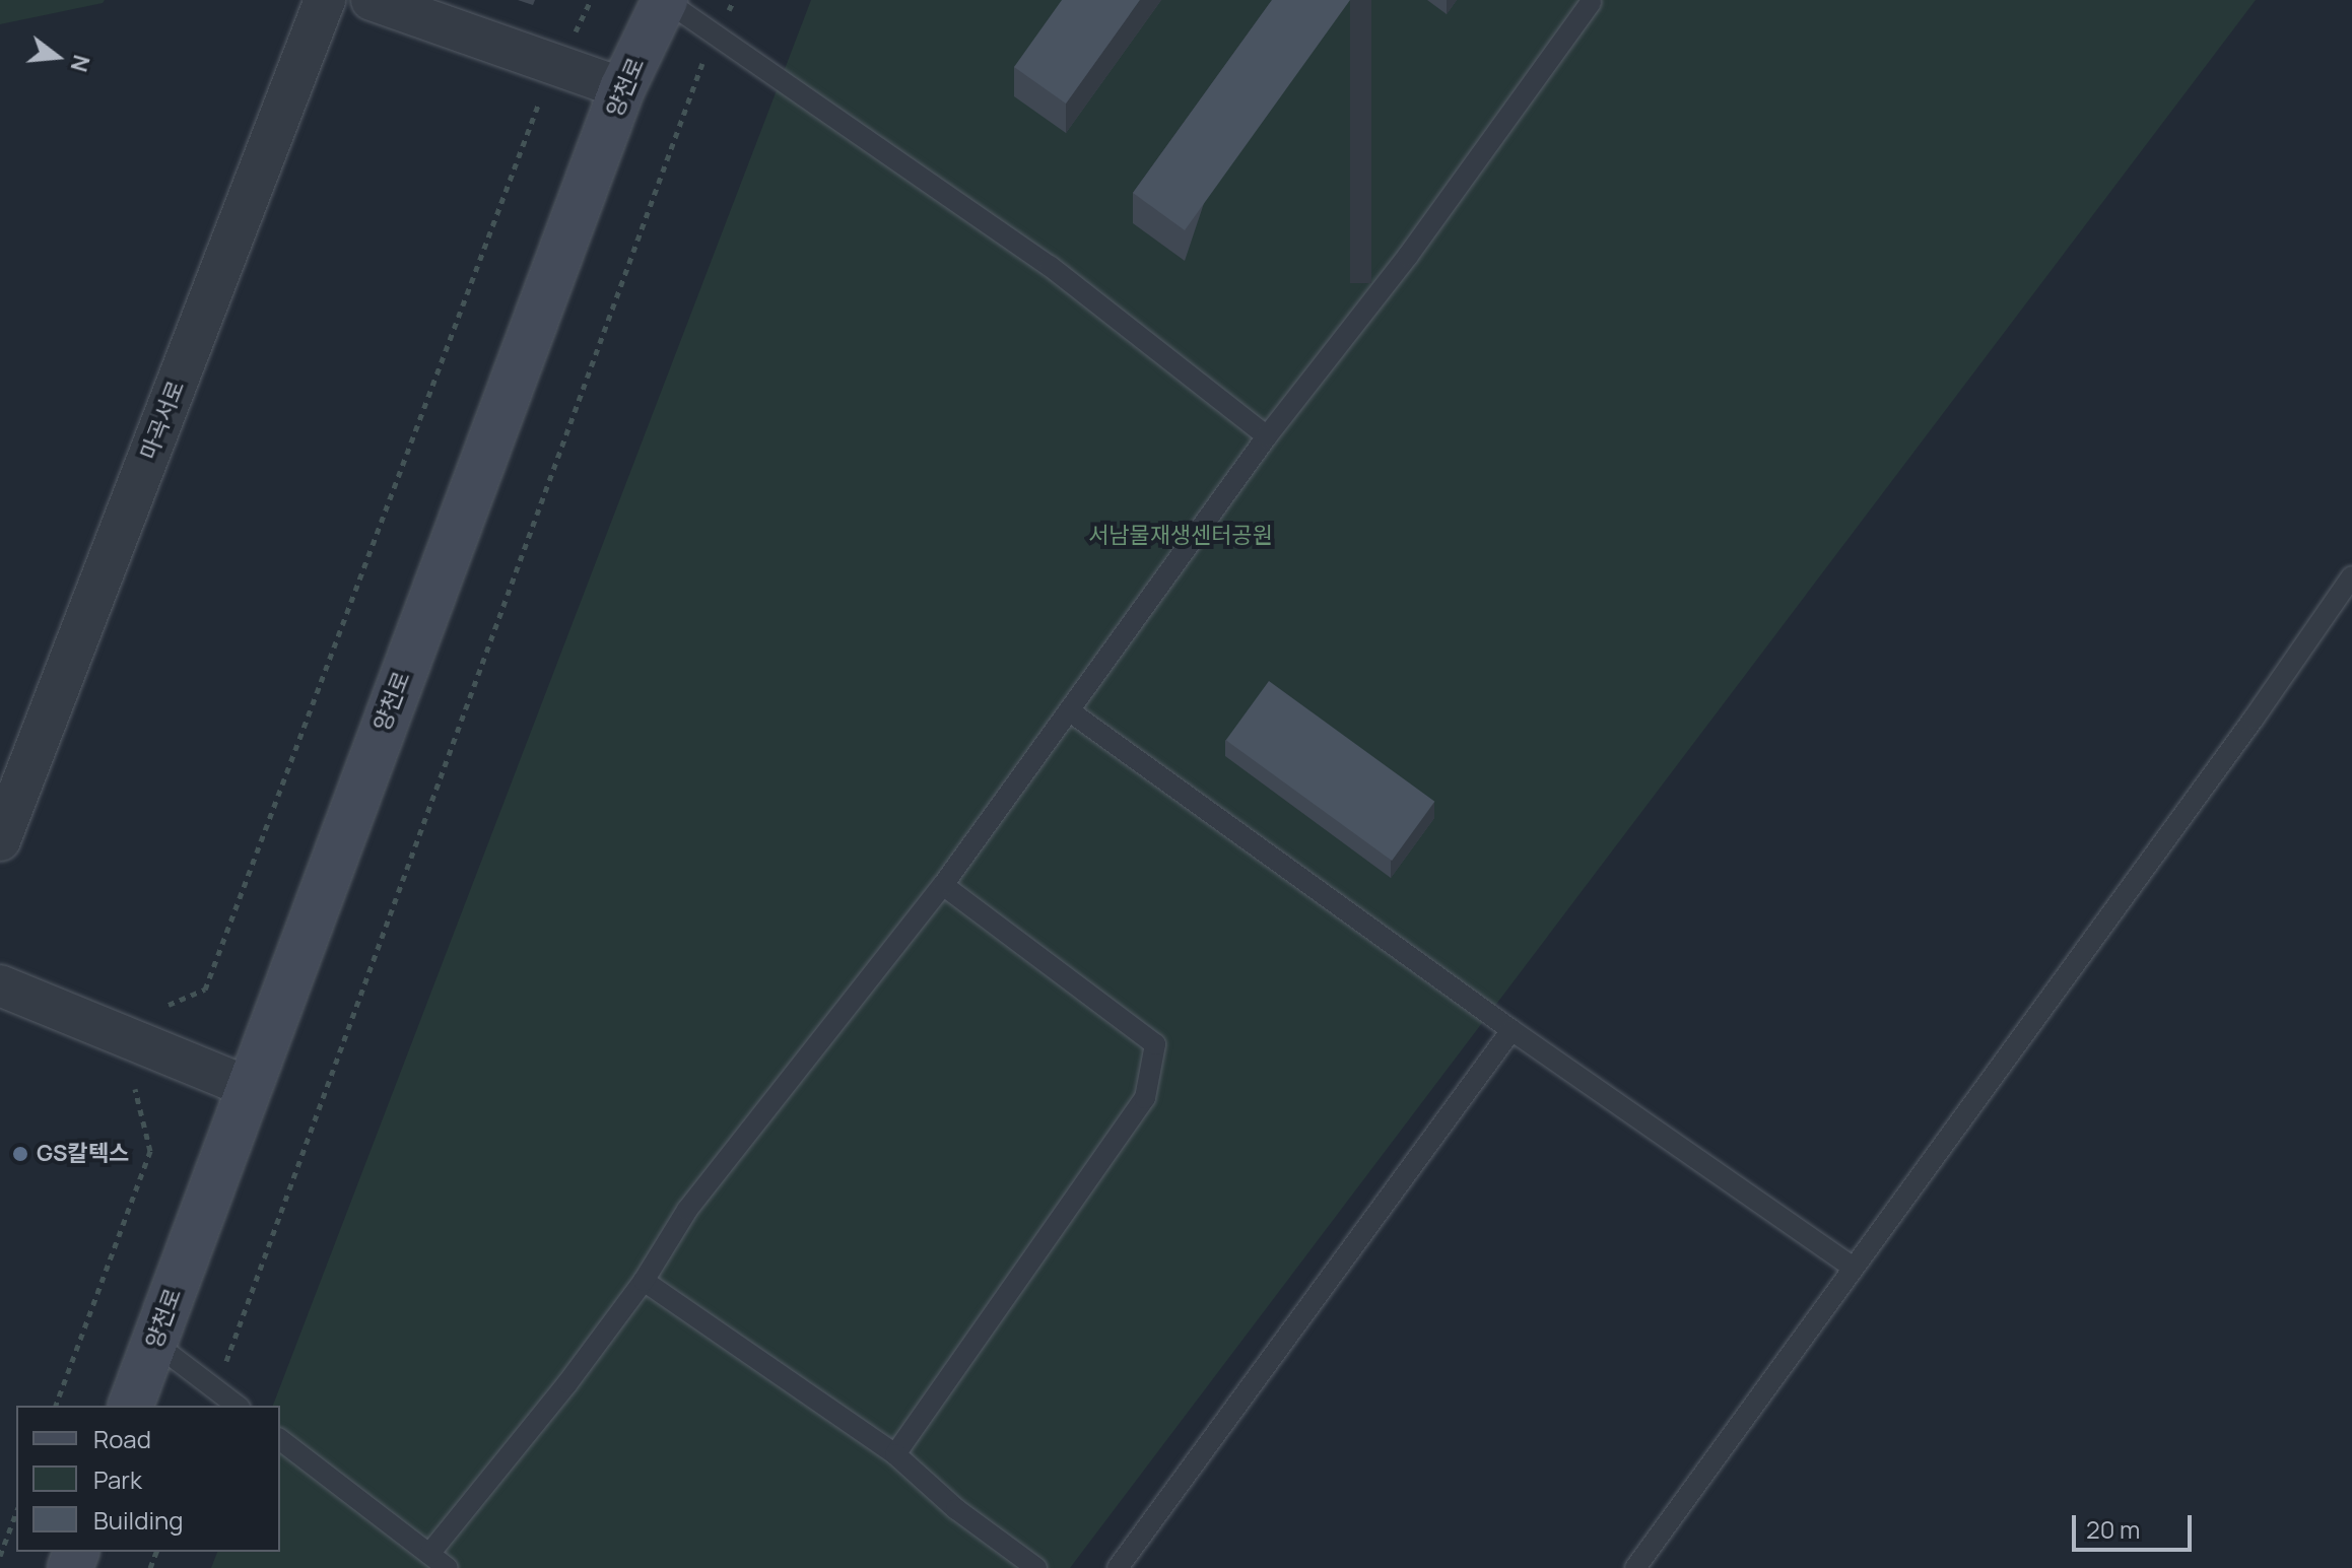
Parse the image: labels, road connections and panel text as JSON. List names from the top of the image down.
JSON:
{
  "streets": {
    "main road": ["양천로"],
    "street": ["마곡서로"]
  },
  "parks": ["서남물재생센터공원"],
  "places": ["GS칼텍스"],
  "legend": ["Road", "Park", "Building"],
  "scale_bar": "20 m",
  "north": "right"
}
